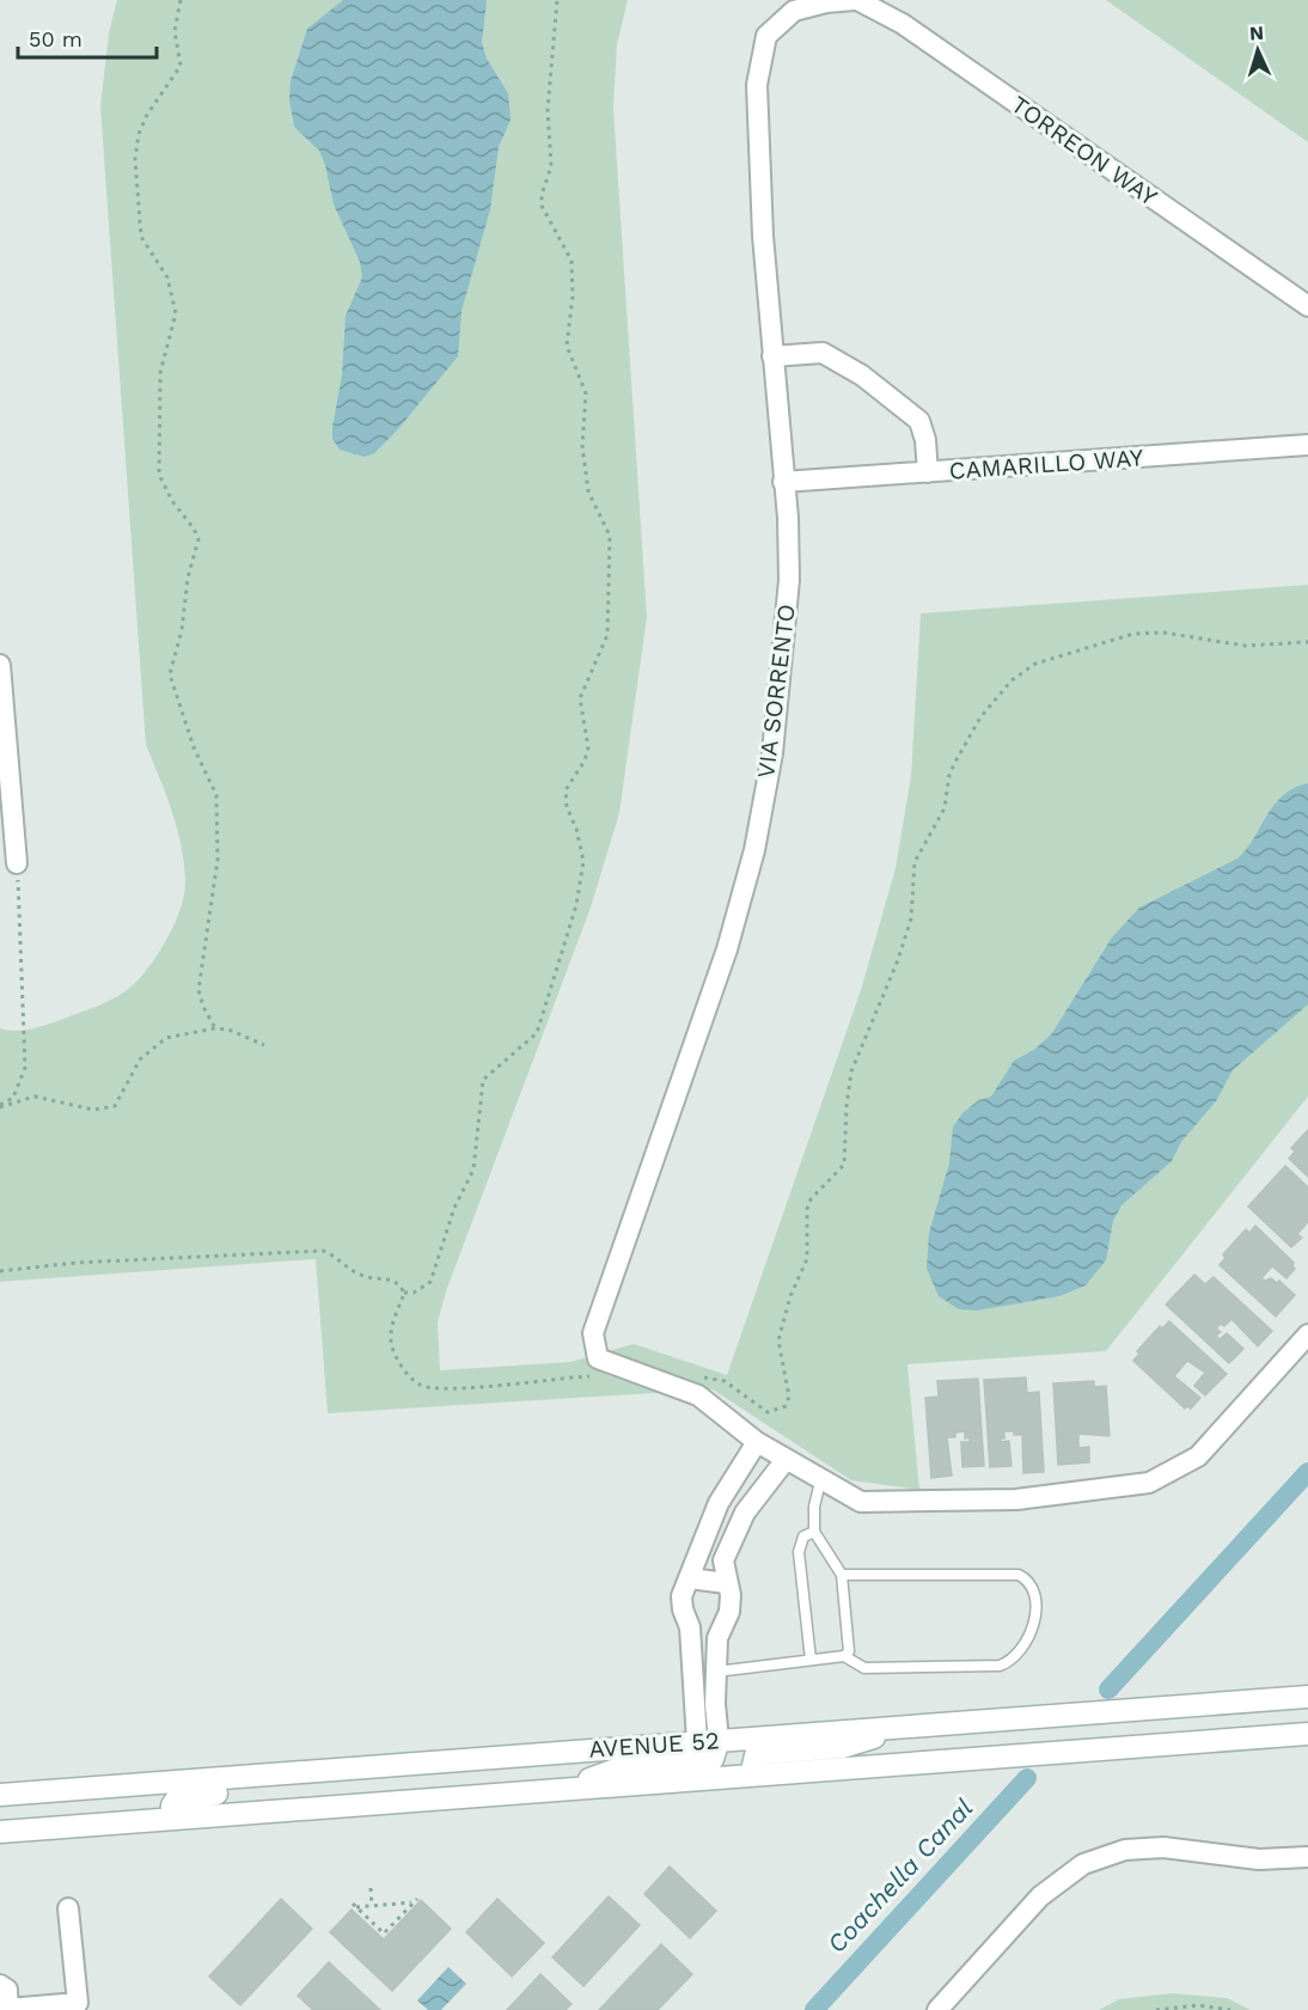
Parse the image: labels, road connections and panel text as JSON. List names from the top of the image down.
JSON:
{
  "streets": {
    "main road": ["AVENUE 52"],
    "street": ["TORREON WAY", "CAMARILLO WAY", "VIA SORRENTO"]
  },
  "crossings": [
    ["TORREON WAY", "VIA SORRENTO"],
    ["CAMARILLO WAY", "VIA SORRENTO"]
  ],
  "water": ["Coachella Canal"],
  "scale_bar": "50 m",
  "north": "top"
}
